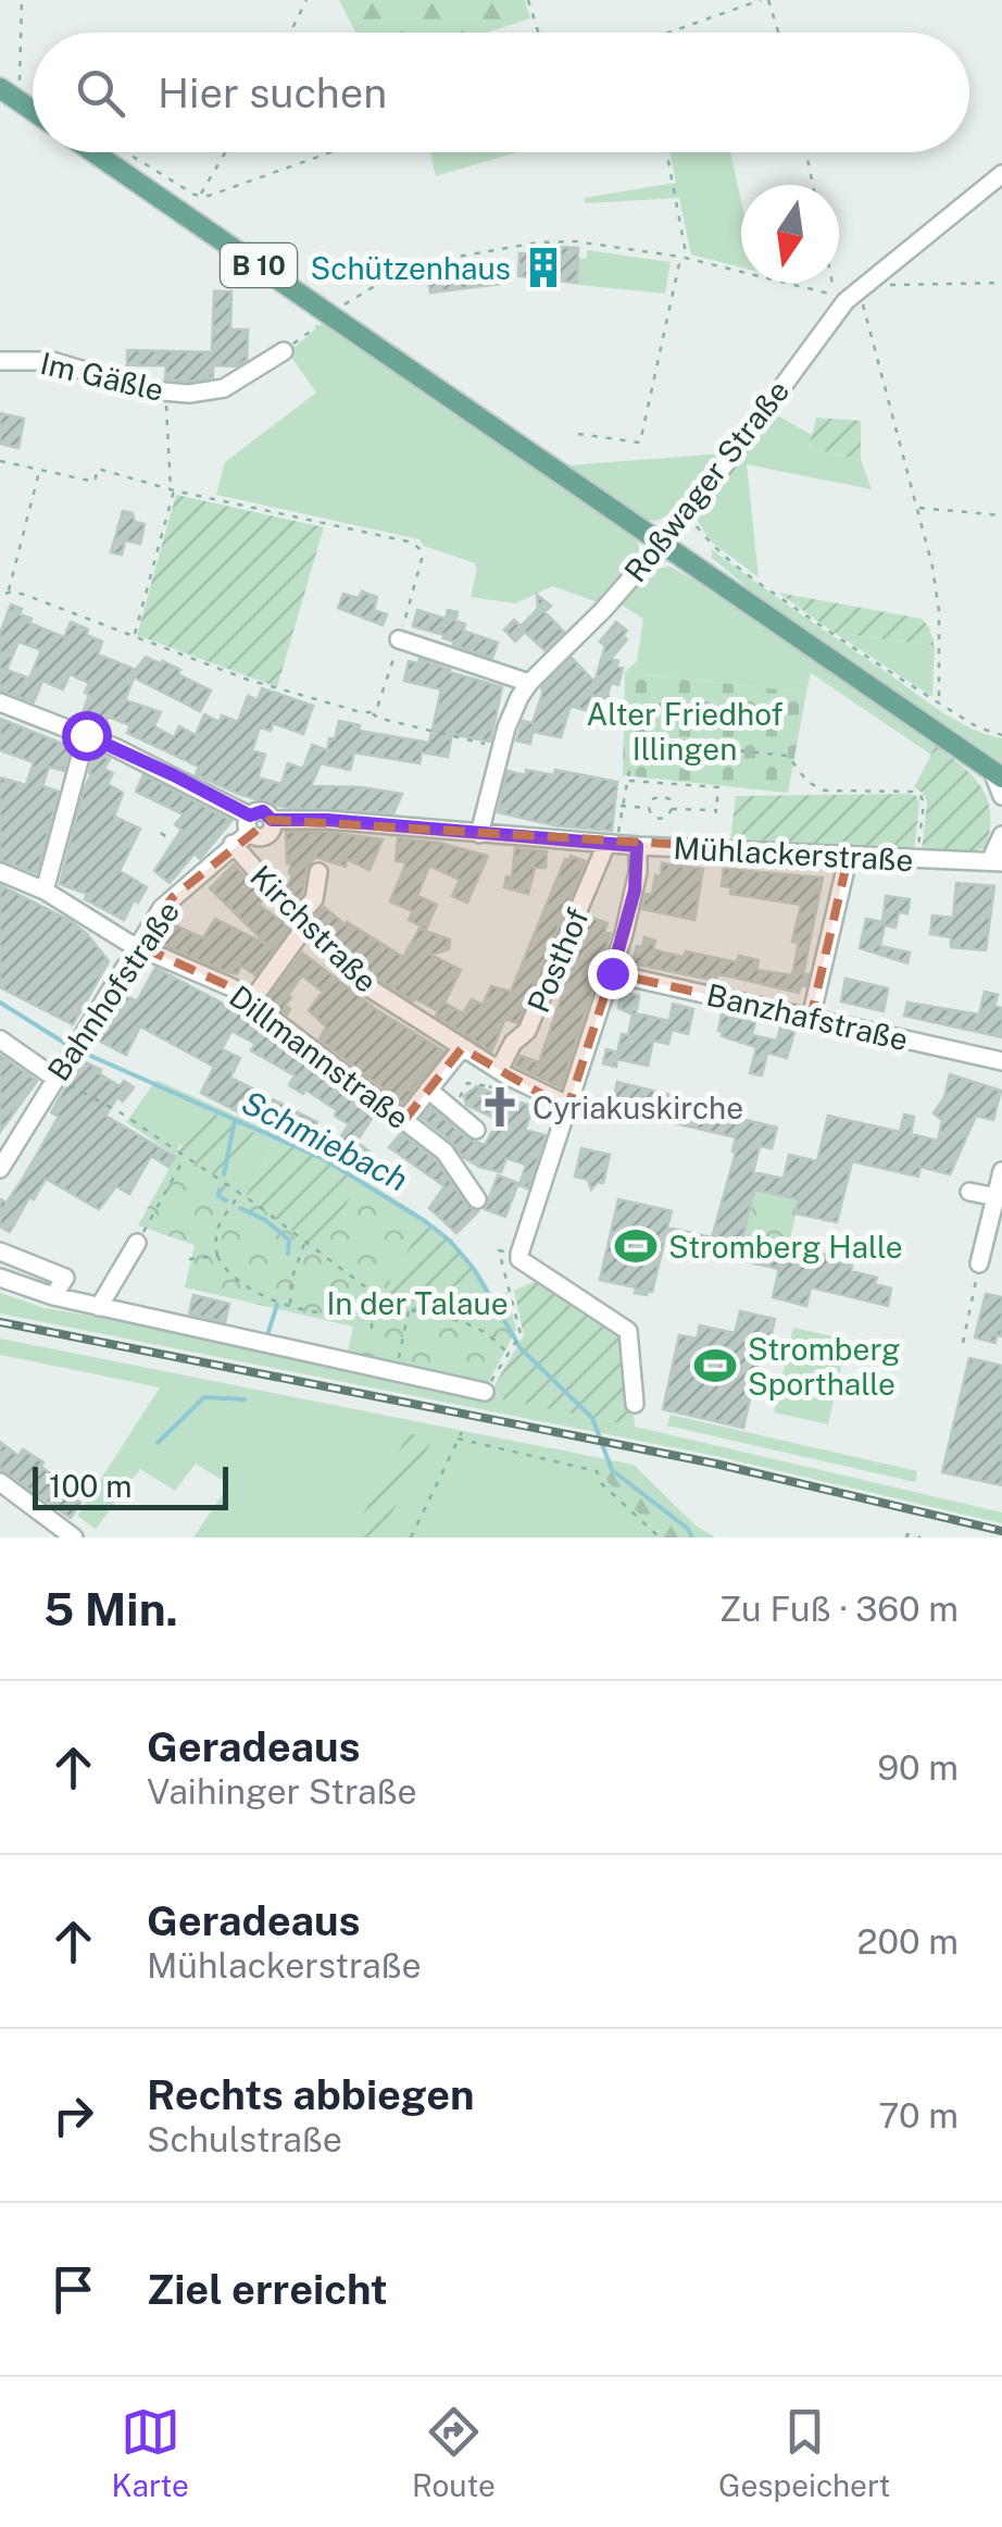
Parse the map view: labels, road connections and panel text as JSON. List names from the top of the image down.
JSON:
{
  "streets": {
    "main road": ["B 10"],
    "street": [
      "Im Gäßle",
      "Roßwager Straße",
      "Mühlackerstraße",
      "Kirchstraße",
      "Posthof",
      "Bahnhofstraße",
      "Banzhafstraße",
      "Dillmannstraße"
    ]
  },
  "crossings": [
    ["B 10", "Roßwager Straße"],
    ["Roßwager Straße", "Mühlackerstraße"],
    ["Mühlackerstraße", "Posthof"],
    ["Mühlackerstraße", "Bahnhofstraße"],
    ["Kirchstraße", "Posthof"],
    ["Kirchstraße", "Bahnhofstraße"],
    ["Bahnhofstraße", "Dillmannstraße"]
  ],
  "water": ["Schmiebach"],
  "parks": ["Alter Friedhof Illingen", "In der Talaue"],
  "places": {
    "building": ["Schützenhaus"],
    "church": ["Cyriakuskirche"],
    "sports": ["Stromberg Halle", "Stromberg Sporthalle"]
  },
  "scale_bar": "100 m",
  "north": "bottom",
  "page": {
    "search": "Hier suchen",
    "scale": "100 m",
    "heading": ["5 Min.", "Zu Fuß · 360 m"],
    "list": [
      ["Geradeaus", "Vaihinger Straße", "90 m"],
      ["Geradeaus", "Mühlackerstraße", "200 m"],
      ["Rechts abbiegen", "Schulstraße", "70 m"],
      "Ziel erreicht"
    ],
    "nav": ["Karte", "Route", "Gespeichert"]
  }
}
